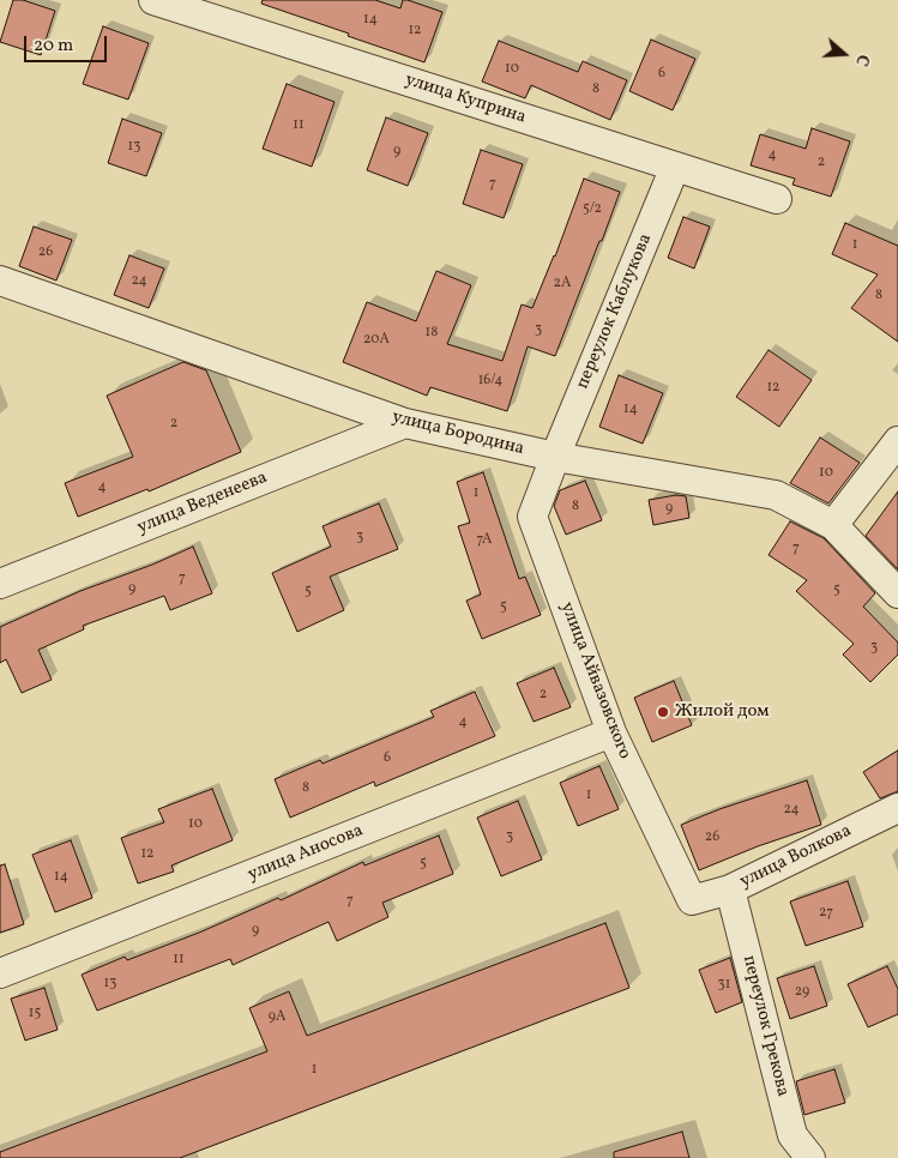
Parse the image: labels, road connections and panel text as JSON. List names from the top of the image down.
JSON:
{
  "streets": {
    "street": [
      "улица Куприна",
      "переулок Каблукова",
      "улица Бородина",
      "улица Веденеева",
      "улица Айвазовского",
      "улица Аносова",
      "улица Волкова",
      "переулок Грекова"
    ]
  },
  "crossings": [
    ["улица Куприна", "переулок Каблукова"],
    ["переулок Каблукова", "улица Бородина"],
    ["переулок Каблукова", "улица Айвазовского"],
    ["улица Бородина", "улица Веденеева"],
    ["улица Бородина", "улица Айвазовского"],
    ["улица Айвазовского", "улица Аносова"],
    ["улица Айвазовского", "улица Волкова"],
    ["улица Волкова", "переулок Грекова"]
  ],
  "places": ["Жилой дом"],
  "house_numbers": [
    "14",
    "12",
    "10",
    "6",
    "8",
    "11",
    "13",
    "9",
    "4",
    "2",
    "7",
    "5/2",
    "1",
    "26",
    "24",
    "2А",
    "8",
    "3",
    "18",
    "20А",
    "16/4",
    "12",
    "14",
    "2",
    "10",
    "4",
    "1",
    "8",
    "9",
    "3",
    "7А",
    "7",
    "7",
    "9",
    "5",
    "5",
    "5",
    "3",
    "2",
    "4",
    "6",
    "8",
    "1",
    "24",
    "10",
    "3",
    "26",
    "12",
    "5",
    "14",
    "7",
    "27",
    "9",
    "11",
    "13",
    "31",
    "29",
    "15",
    "9А",
    "1"
  ],
  "scale_bar": "20 m",
  "north": "right"
}
